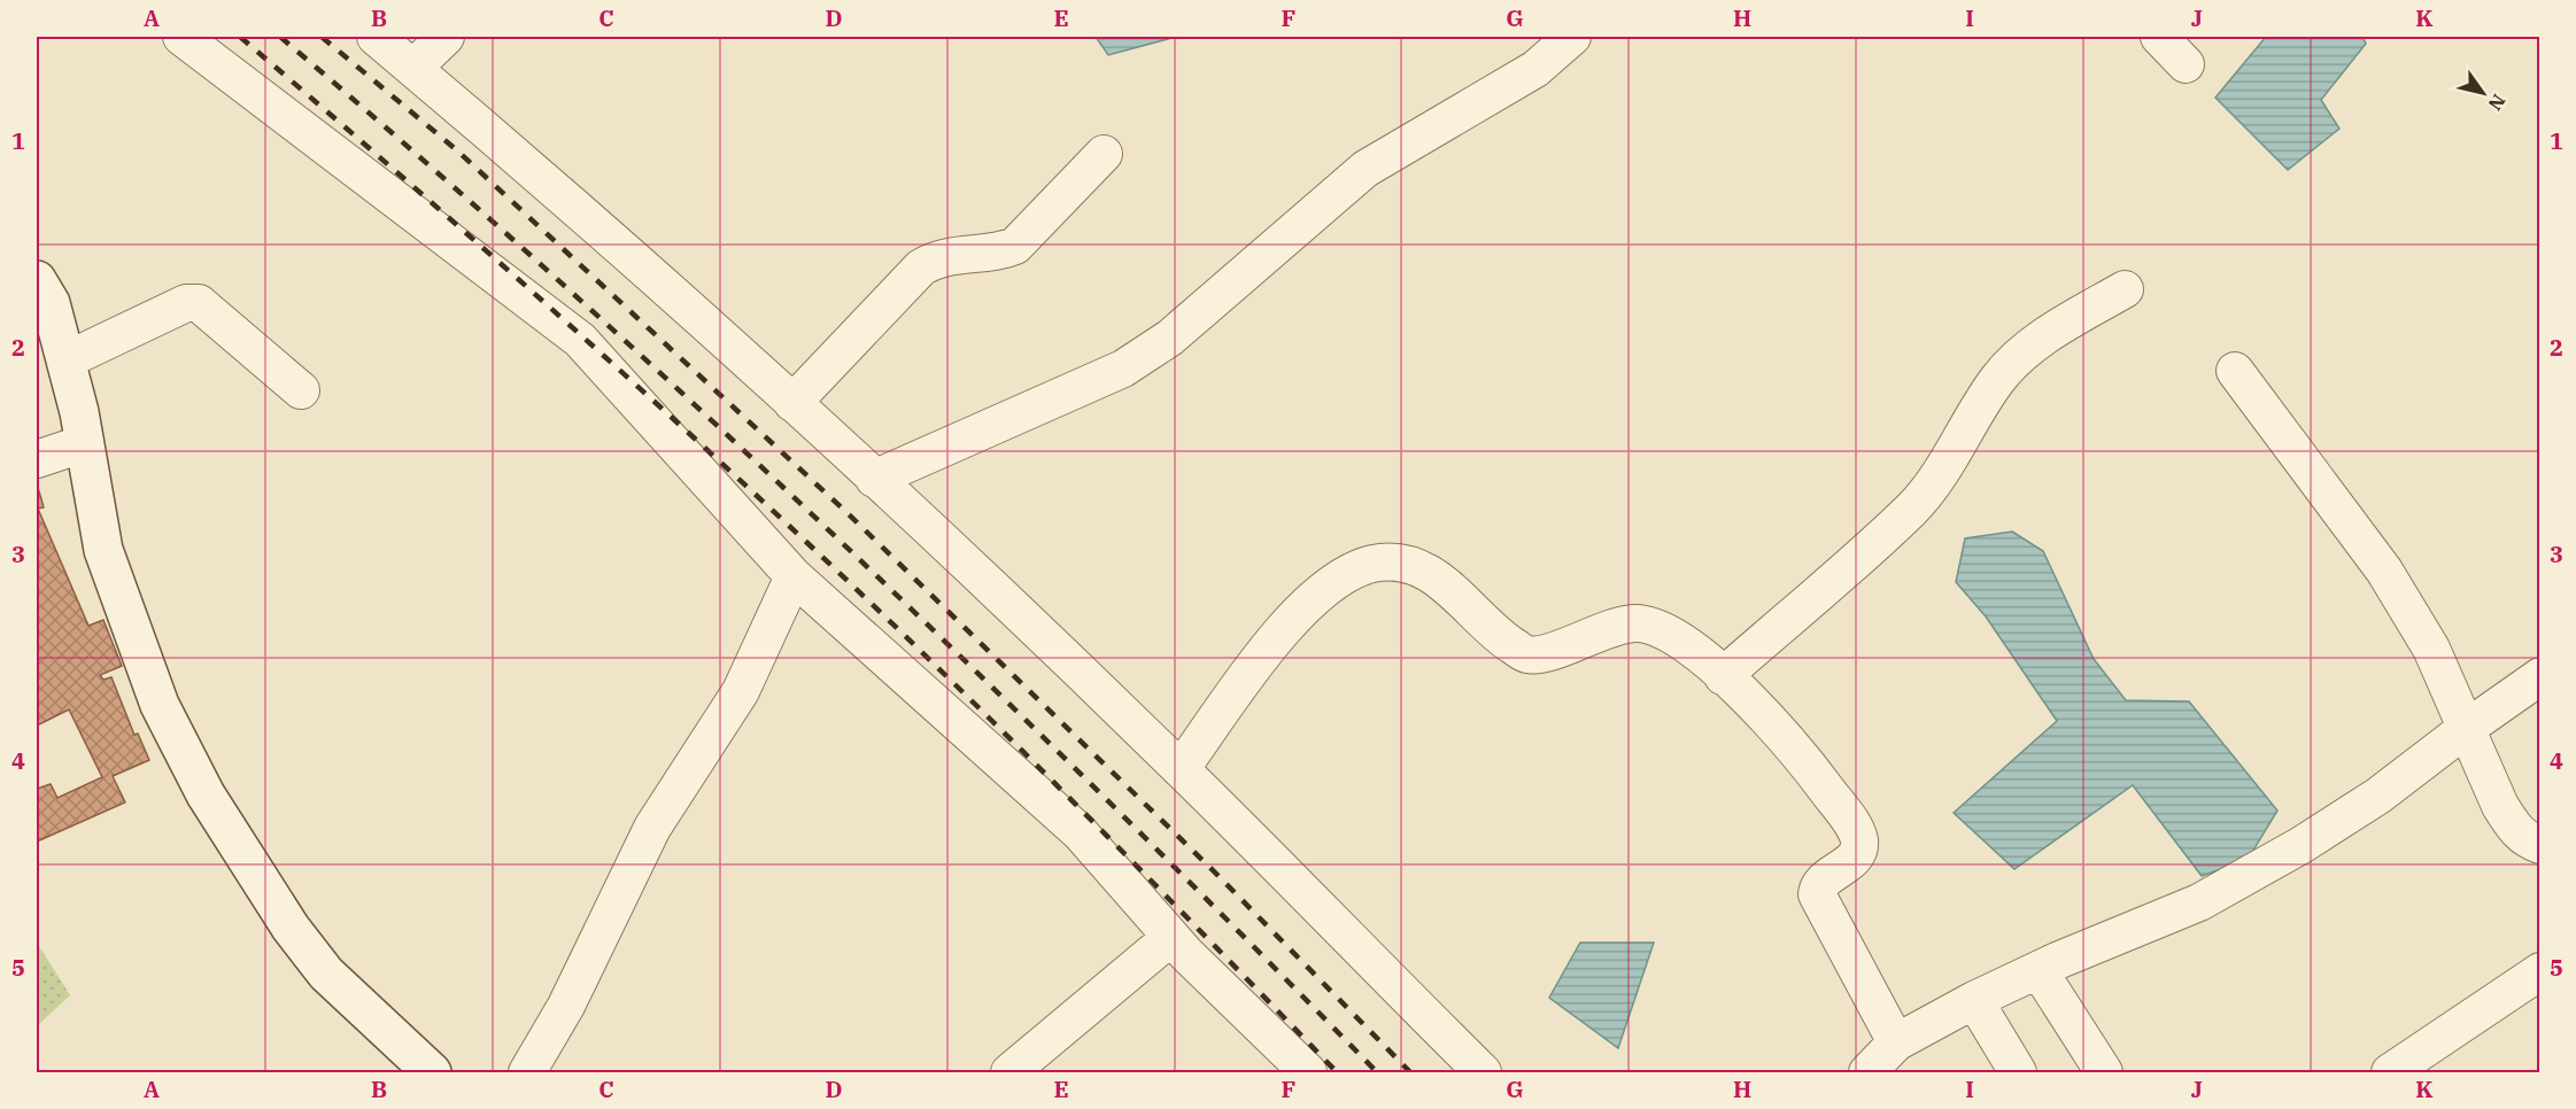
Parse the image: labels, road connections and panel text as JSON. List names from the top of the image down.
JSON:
{
  "north": "bottom right",
  "grid": {
    "columns": [
      "A",
      "B",
      "C",
      "D",
      "E",
      "F",
      "G",
      "H",
      "I",
      "J",
      "K"
    ],
    "rows": [
      "1",
      "2",
      "3",
      "4",
      "5"
    ]
  }
}
